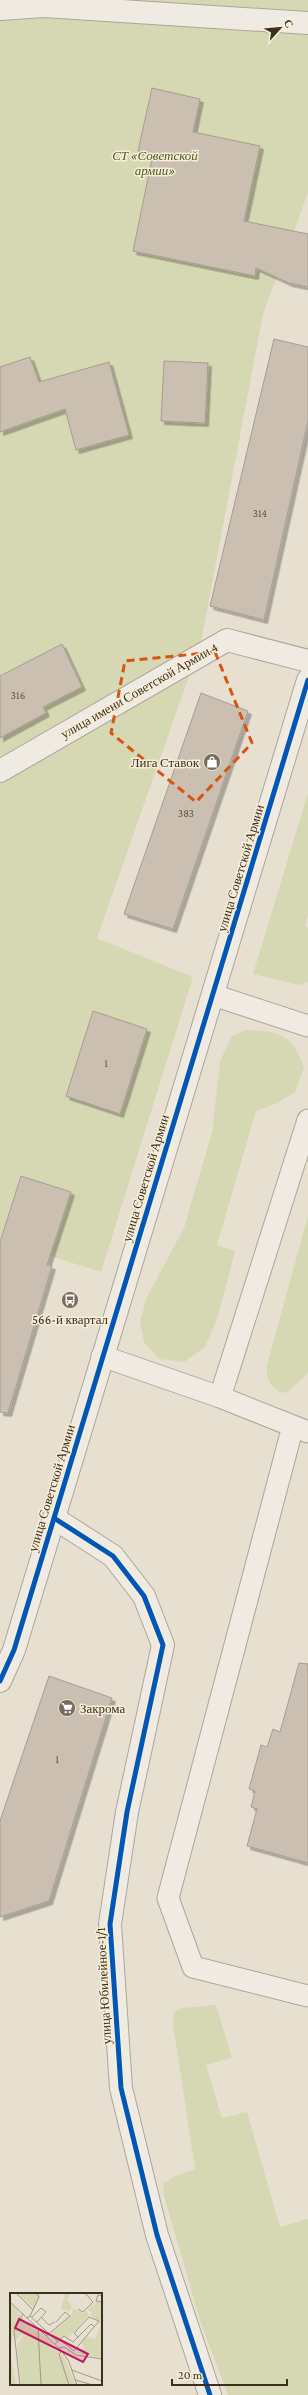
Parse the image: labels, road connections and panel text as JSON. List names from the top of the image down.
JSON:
{
  "streets": {
    "street": ["улица имени Советской Армии 4", "улица Советской Армии", "улица Юбилейное-1/1"]
  },
  "crossings": [
    ["улица Советской Армии", "улица Юбилейное-1/1"]
  ],
  "parks": ["СТ «Советской армии»"],
  "places": {
    "shop": ["Лига Ставок"],
    "bus stop": ["566-й квартал"],
    "supermarket": ["Закрома"]
  },
  "house_numbers": [
    "314",
    "316",
    "383",
    "1",
    "1"
  ],
  "scale_bar": "20 m",
  "north": "top right"
}
